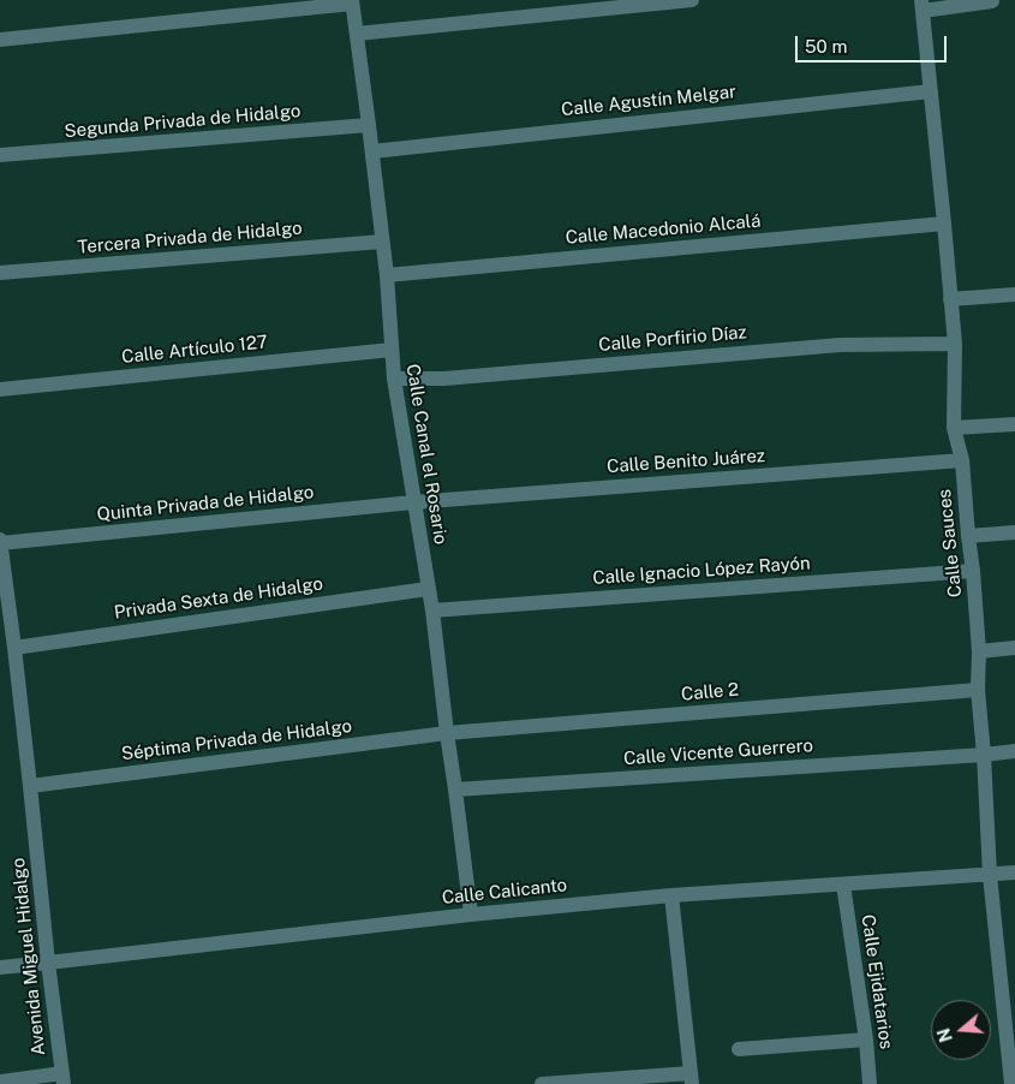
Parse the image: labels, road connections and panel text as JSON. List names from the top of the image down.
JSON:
{
  "streets": {
    "street": [
      "Calle Agustín Melgar",
      "Segunda Privada de Hidalgo",
      "Calle Macedonio Alcalá",
      "Tercera Privada de Hidalgo",
      "Calle Porfirio Díaz",
      "Calle Artículo 127",
      "Calle Canal el Rosario",
      "Calle Benito Juárez",
      "Quinta Privada de Hidalgo",
      "Calle Sauces",
      "Calle Ignacio López Rayón",
      "Privada Sexta de Hidalgo",
      "Calle 2",
      "Séptima Privada de Hidalgo",
      "Calle Vicente Guerrero",
      "Calle Calicanto",
      "Avenida Miguel Hidalgo",
      "Calle Ejidatarios"
    ]
  },
  "crossings": [
    ["Calle Agustín Melgar", "Calle Canal el Rosario"],
    ["Calle Agustín Melgar", "Calle Sauces"],
    ["Segunda Privada de Hidalgo", "Calle Canal el Rosario"],
    ["Calle Macedonio Alcalá", "Calle Canal el Rosario"],
    ["Calle Macedonio Alcalá", "Calle Sauces"],
    ["Tercera Privada de Hidalgo", "Calle Canal el Rosario"],
    ["Calle Porfirio Díaz", "Calle Canal el Rosario"],
    ["Calle Porfirio Díaz", "Calle Sauces"],
    ["Calle Artículo 127", "Calle Canal el Rosario"],
    ["Calle Canal el Rosario", "Calle Benito Juárez"],
    ["Calle Canal el Rosario", "Quinta Privada de Hidalgo"],
    ["Calle Canal el Rosario", "Calle Ignacio López Rayón"],
    ["Calle Canal el Rosario", "Privada Sexta de Hidalgo"],
    ["Calle Canal el Rosario", "Calle 2"],
    ["Calle Canal el Rosario", "Séptima Privada de Hidalgo"],
    ["Calle Canal el Rosario", "Calle Vicente Guerrero"],
    ["Calle Canal el Rosario", "Calle Calicanto"],
    ["Calle Benito Juárez", "Quinta Privada de Hidalgo"],
    ["Calle Benito Juárez", "Calle Sauces"],
    ["Quinta Privada de Hidalgo", "Avenida Miguel Hidalgo"],
    ["Calle Sauces", "Calle Ignacio López Rayón"],
    ["Calle Sauces", "Calle 2"],
    ["Calle Sauces", "Calle Vicente Guerrero"],
    ["Calle Sauces", "Calle Calicanto"],
    ["Privada Sexta de Hidalgo", "Avenida Miguel Hidalgo"],
    ["Calle 2", "Séptima Privada de Hidalgo"],
    ["Séptima Privada de Hidalgo", "Avenida Miguel Hidalgo"],
    ["Calle Calicanto", "Avenida Miguel Hidalgo"],
    ["Calle Calicanto", "Calle Ejidatarios"]
  ],
  "scale_bar": "50 m",
  "north": "left"
}
